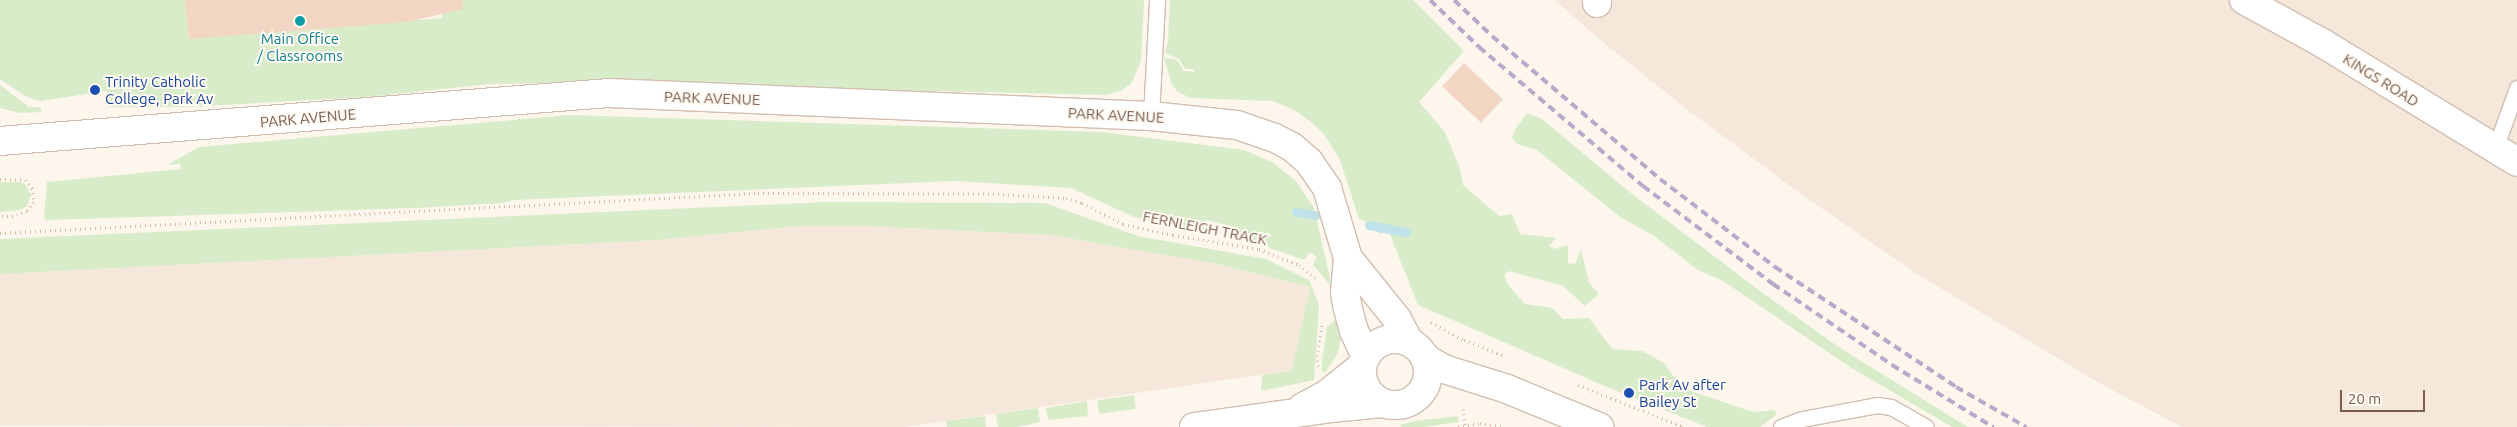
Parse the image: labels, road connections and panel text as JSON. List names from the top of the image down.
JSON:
{
  "streets": {
    "main road": ["KINGS ROAD", "PARK AVENUE"],
    "path": ["FERNLEIGH TRACK"]
  },
  "places": ["Main Office / Classrooms", "Trinity Catholic College, Park Av", "Park Av after Bailey St"],
  "scale_bar": "20 m"
}
